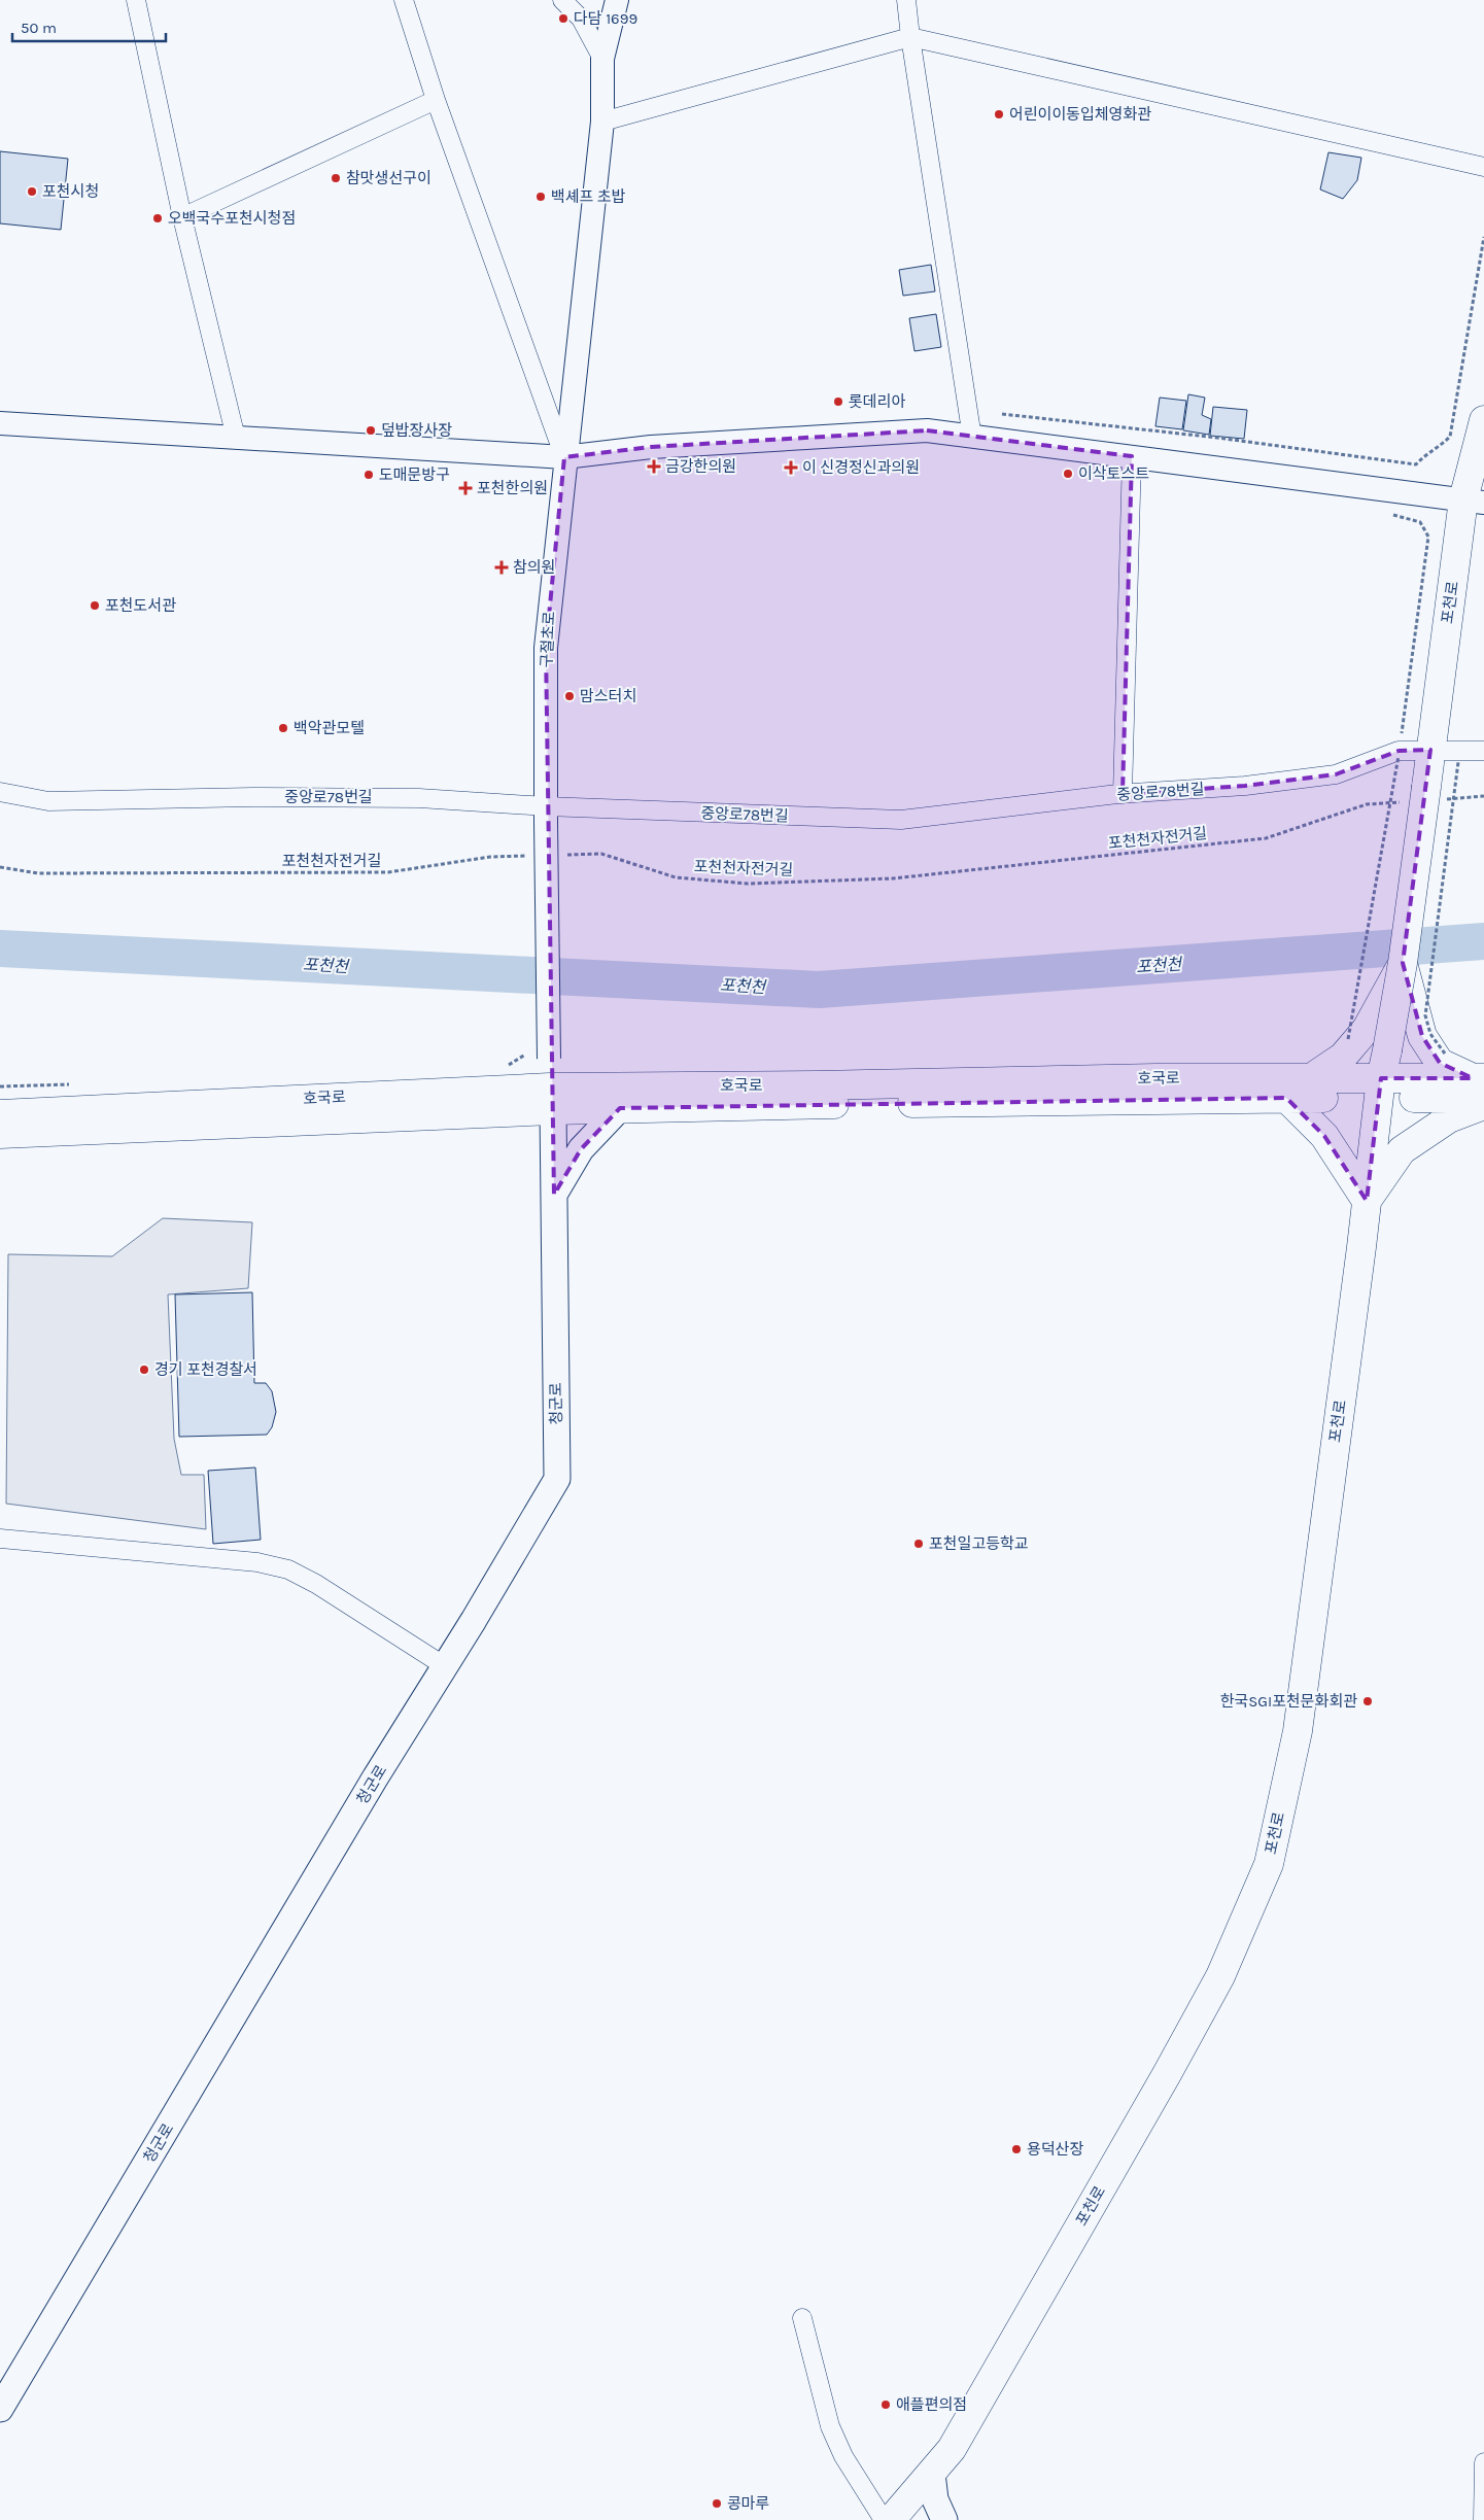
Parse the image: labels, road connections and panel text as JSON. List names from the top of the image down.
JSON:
{
  "streets": {
    "main road": ["포천로", "호국로", "청군로"],
    "street": ["구절초로", "중앙로78번길"],
    "path": ["포천천자전거길"]
  },
  "crossings": [
    ["포천로", "중앙로78번길"],
    ["포천로", "포천천자전거길"],
    ["포천로", "호국로"],
    ["구절초로", "중앙로78번길"],
    ["구절초로", "호국로"],
    ["구절초로", "청군로"],
    ["호국로", "청군로"]
  ],
  "water": ["포천천"],
  "places": {
    "other": [
      "다담 1699",
      "어린이이동입체영화관",
      "참맛생선구이",
      "포천시청",
      "백셰프 초밥",
      "오백국수포천시청점",
      "롯데리아",
      "덮밥장사장",
      "이삭토스트",
      "도매문방구",
      "포천도서관",
      "맘스터치",
      "백악관모텔",
      "경기 포천경찰서",
      "포천일고등학교",
      "한국SGI포천문화회관",
      "용덕산장",
      "애플편의점",
      "콩마루"
    ],
    "health": [
      "금강한의원",
      "이 신경정신과의원",
      "포천한의원",
      "참의원"
    ]
  },
  "scale_bar": "50 m"
}
